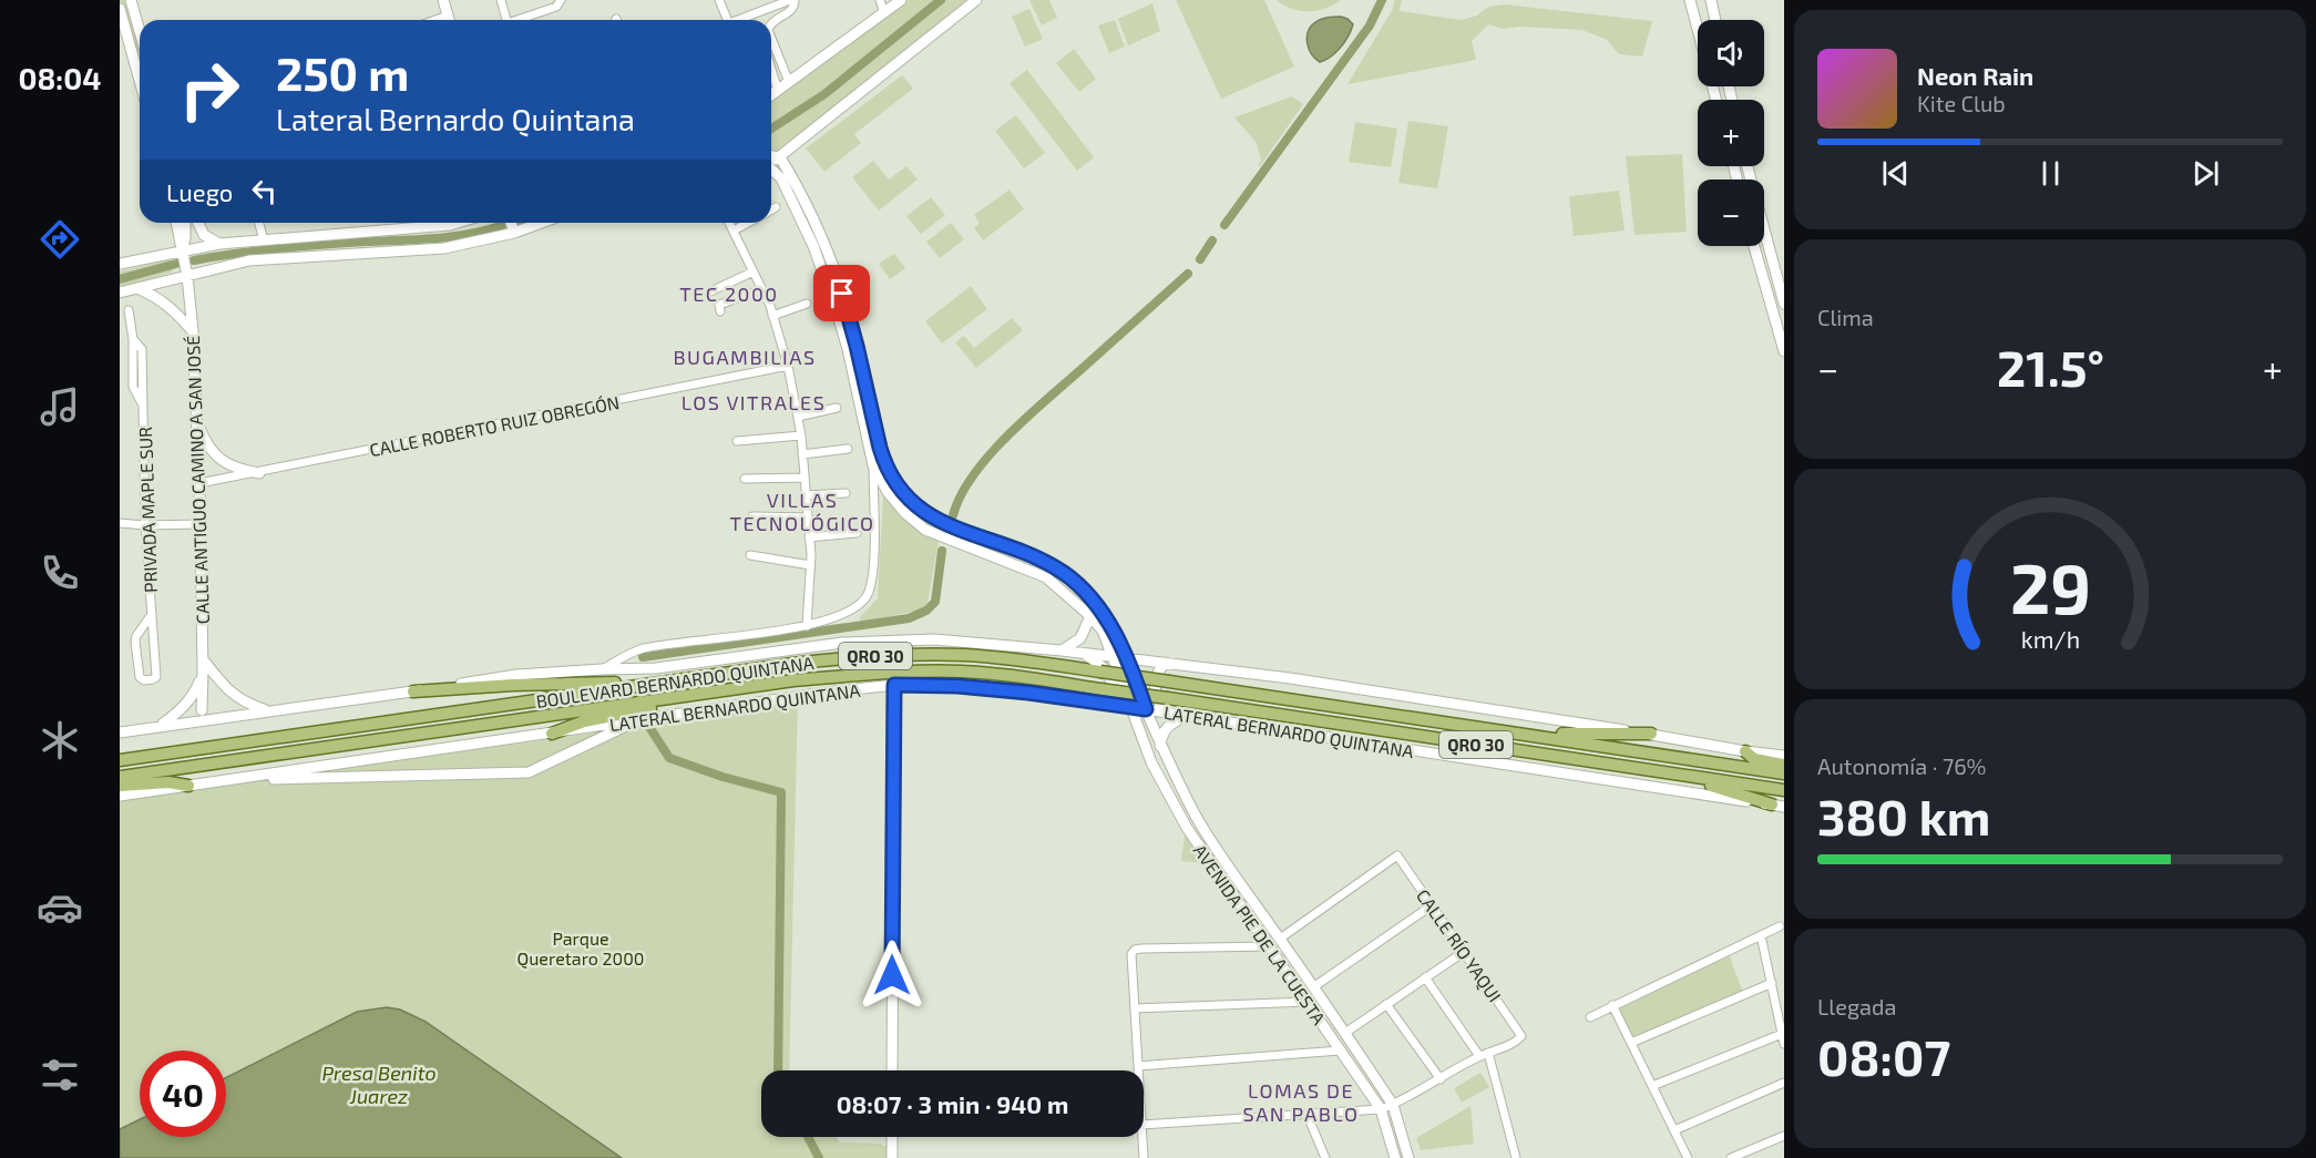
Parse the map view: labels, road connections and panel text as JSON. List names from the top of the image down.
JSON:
{
  "streets": {
    "main road": ["QRO 30", "BOULEVARD BERNARDO QUINTANA"],
    "street": [
      "CALLE ROBERTO RUIZ OBREGÓN",
      "CALLE ANTIGUO CAMINO A SAN JOSÉ",
      "PRIVADA MAPLE SUR",
      "LATERAL BERNARDO QUINTANA",
      "AVENIDA PIE DE LA CUESTA",
      "CALLE RÍO YAQUI"
    ]
  },
  "crossings": [
    ["CALLE ROBERTO RUIZ OBREGÓN", "CALLE ANTIGUO CAMINO A SAN JOSÉ"],
    ["BOULEVARD BERNARDO QUINTANA", "LATERAL BERNARDO QUINTANA"],
    ["LATERAL BERNARDO QUINTANA", "AVENIDA PIE DE LA CUESTA"],
    ["AVENIDA PIE DE LA CUESTA", "CALLE RÍO YAQUI"]
  ],
  "districts": [
    "TEC 2000",
    "BUGAMBILIAS",
    "LOS VITRALES",
    "VILLAS TECNOLÓGICO",
    "LOMAS DE SAN PABLO"
  ],
  "water": ["Presa Benito Juarez"],
  "parks": ["Parque Queretaro 2000"],
  "page": {
    "tabs": "08:04",
    "map_buttons": ["+", "−"],
    "turn": ["250 m", "Lateral Bernardo Quintana"],
    "song": ["Neon Rain", "Kite Club"],
    "then": "Luego",
    "tile": [
      "Clima",
      ["Autonomía · 76%", "380 km"],
      ["Llegada", "08:07"]
    ],
    "heat": ["−", "21.5°", "+"],
    "limit": "40",
    "trip": "08:07 · 3 min · 940 m",
    "gauge": ["29", "km/h"]
  }
}
